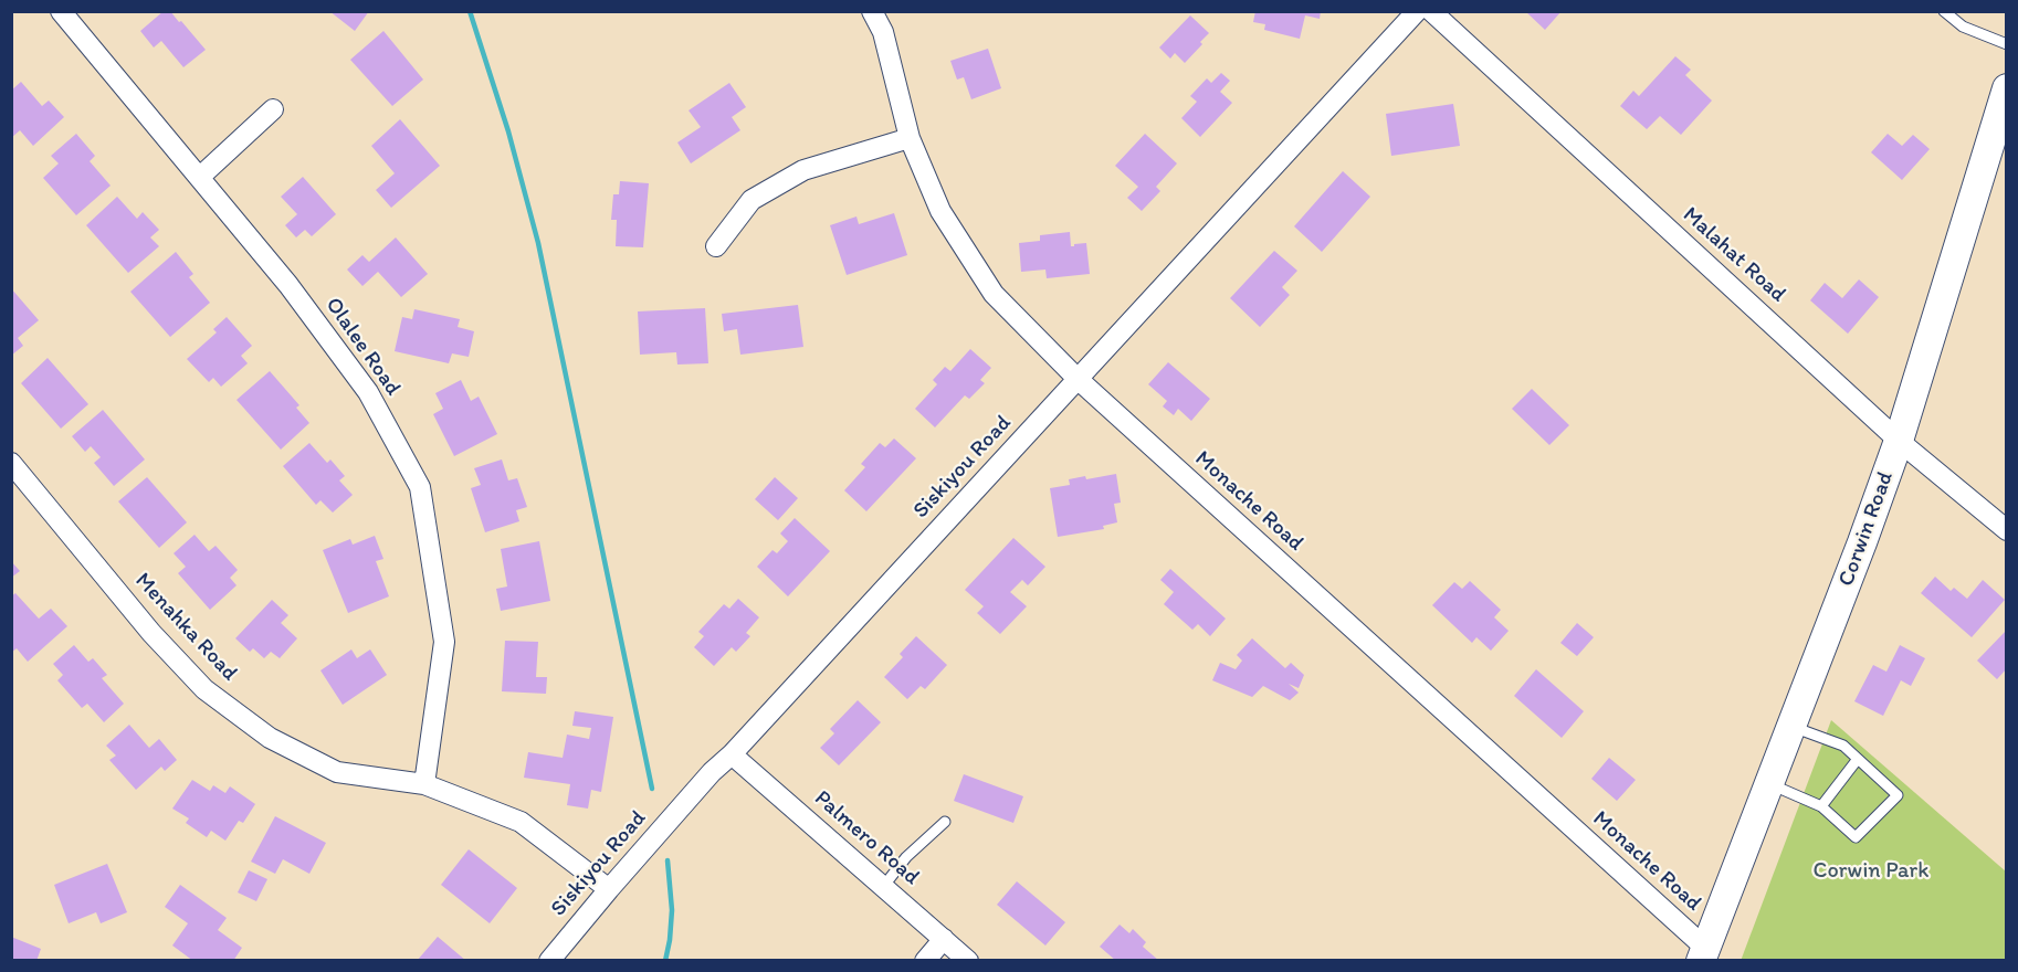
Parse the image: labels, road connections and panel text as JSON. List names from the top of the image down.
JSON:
{
  "streets": {
    "main road": ["Corwin Road"],
    "street": [
      "Malahat Road",
      "Olalee Road",
      "Siskiyou Road",
      "Monache Road",
      "Menahka Road",
      "Palmero Road"
    ]
  },
  "crossings": [
    ["Malahat Road", "Corwin Road"],
    ["Olalee Road", "Menahka Road"],
    ["Siskiyou Road", "Monache Road"],
    ["Siskiyou Road", "Menahka Road"],
    ["Siskiyou Road", "Palmero Road"],
    ["Monache Road", "Corwin Road"]
  ],
  "parks": ["Corwin Park"]
}
